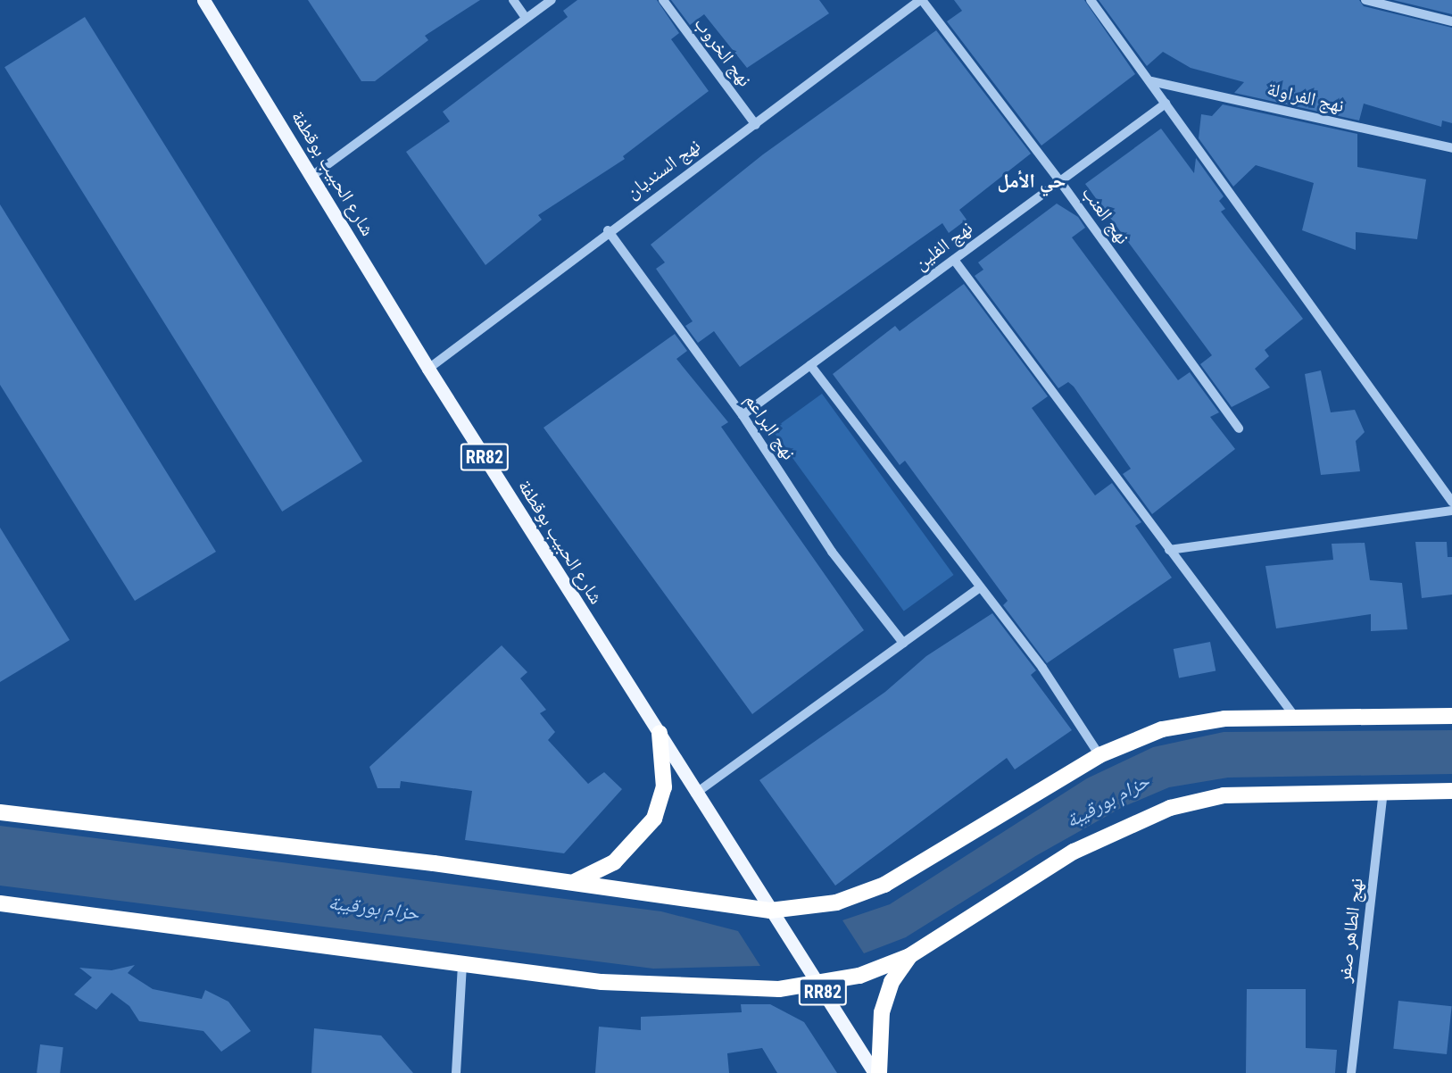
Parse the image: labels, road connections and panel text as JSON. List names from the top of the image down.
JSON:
{
  "streets": {
    "main road": ["شارع الحبيب بوقطفة", "RR82"],
    "street": [
      "نهج الخروب",
      "نهج الفراولة",
      "نهج السنديان",
      "نهج العنب",
      "نهج الفلين",
      "نهج البراعم",
      "نهج الطاهر صفر"
    ]
  },
  "crossings": [
    ["نهج الخروب", "نهج السنديان"],
    ["نهج السنديان", "شارع الحبيب بوقطفة"],
    ["نهج السنديان", "نهج العنب"],
    ["نهج السنديان", "نهج البراعم"],
    ["شارع الحبيب بوقطفة", "RR82"],
    ["نهج العنب", "نهج الفلين"],
    ["نهج الفلين", "نهج البراعم"]
  ],
  "districts": ["حي الأمل"],
  "water": ["حزام بورقيبة"]
}
